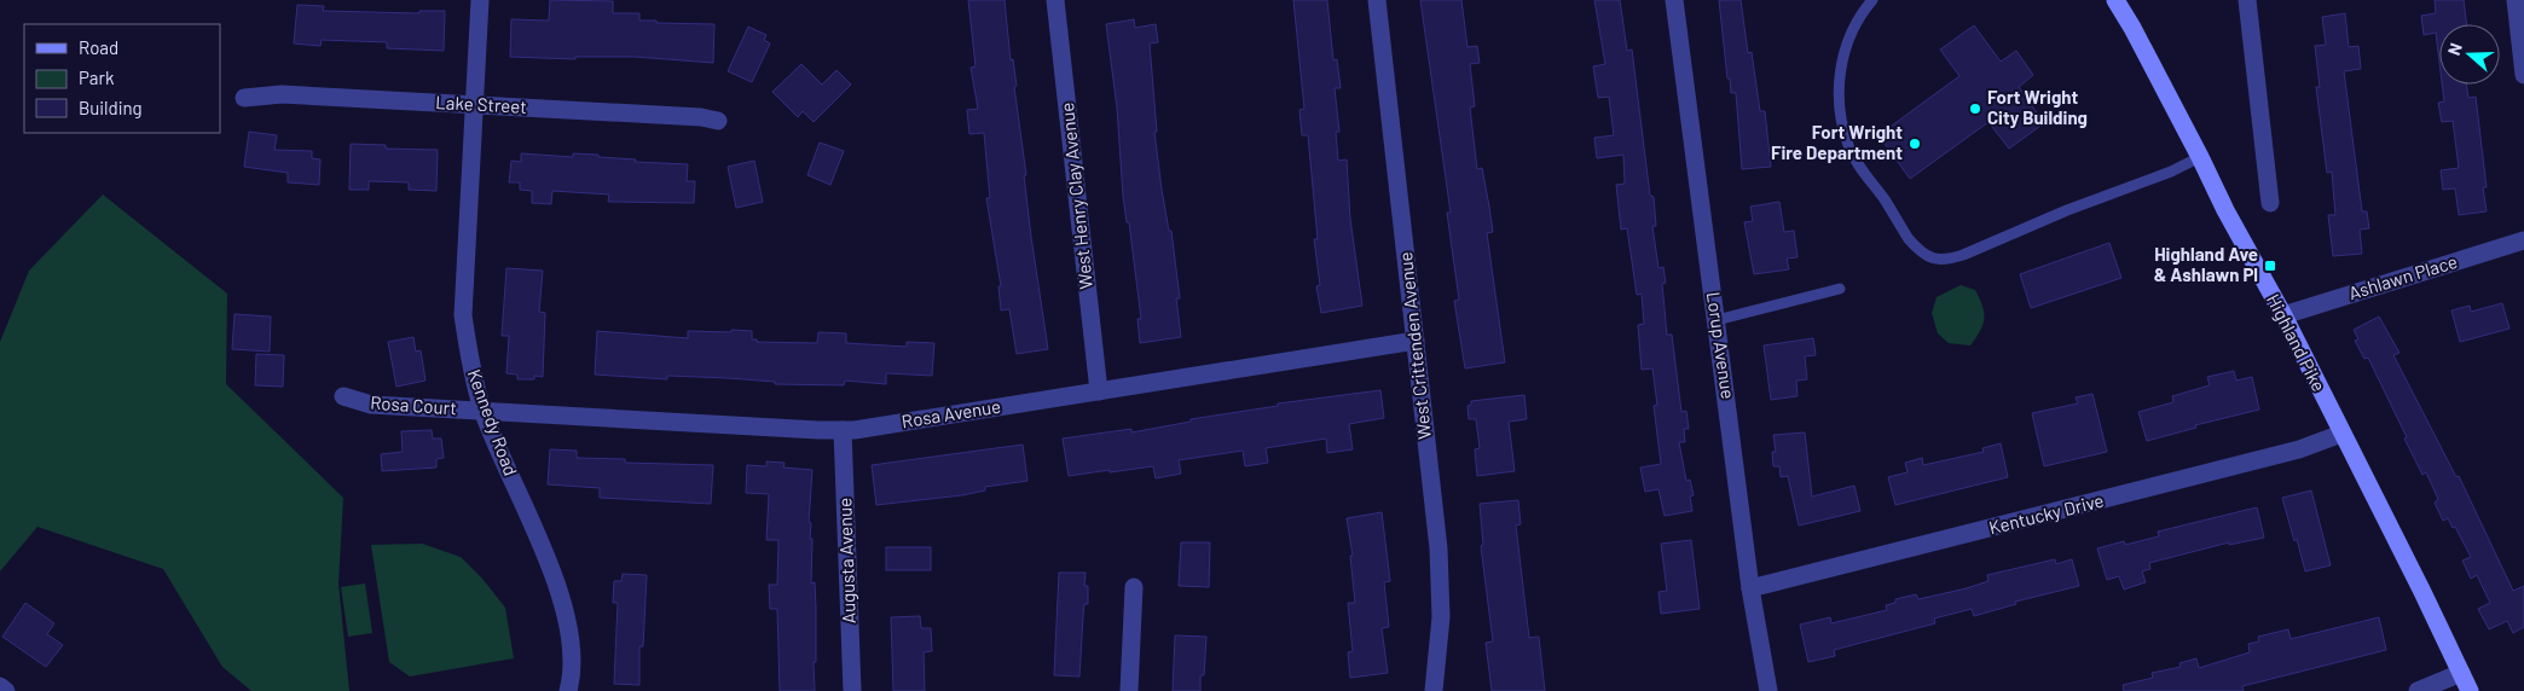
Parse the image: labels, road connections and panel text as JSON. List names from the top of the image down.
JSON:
{
  "streets": {
    "main road": ["Highland Pike"],
    "street": [
      "Lake Street",
      "West Henry Clay Avenue",
      "Ashlawn Place",
      "West Crittenden Avenue",
      "Lorup Avenue",
      "Rosa Court",
      "Rosa Avenue",
      "Kennedy Road",
      "Kentucky Drive",
      "Augusta Avenue"
    ]
  },
  "crossings": [
    ["Lake Street", "Kennedy Road"],
    ["West Henry Clay Avenue", "Rosa Avenue"],
    ["Ashlawn Place", "Highland Pike"],
    ["Highland Pike", "Kentucky Drive"],
    ["West Crittenden Avenue", "Rosa Avenue"],
    ["Lorup Avenue", "Kentucky Drive"],
    ["Rosa Court", "Rosa Avenue"],
    ["Rosa Court", "Kennedy Road"],
    ["Rosa Avenue", "Kennedy Road"],
    ["Rosa Avenue", "Augusta Avenue"]
  ],
  "places": {
    "other": ["Fort Wright City Building", "Fort Wright Fire Department"],
    "transit": ["Highland Ave & Ashlawn Pl"]
  },
  "legend": ["Road", "Park", "Building"],
  "north": "left"
}
